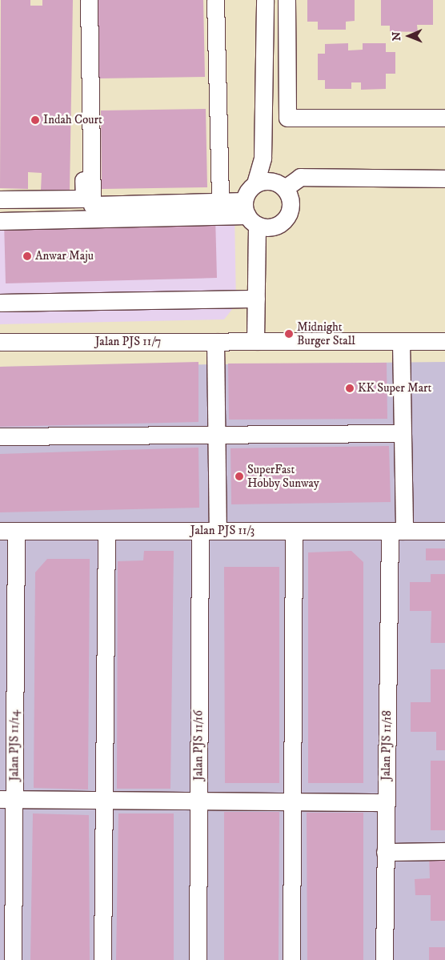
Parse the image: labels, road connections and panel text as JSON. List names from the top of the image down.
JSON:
{
  "streets": {
    "street": [
      "Jalan PJS 11/7",
      "Jalan PJS 11/3",
      "Jalan PJS 11/14",
      "Jalan PJS 11/16",
      "Jalan PJS 11/18"
    ]
  },
  "crossings": [
    ["Jalan PJS 11/7", "Jalan PJS 11/18"],
    ["Jalan PJS 11/3", "Jalan PJS 11/14"],
    ["Jalan PJS 11/3", "Jalan PJS 11/16"],
    ["Jalan PJS 11/3", "Jalan PJS 11/18"]
  ],
  "places": [
    "Indah Court",
    "Anwar Maju",
    "Midnight Burger Stall",
    "KK Super Mart",
    "SuperFast Hobby Sunway"
  ],
  "north": "left"
}
